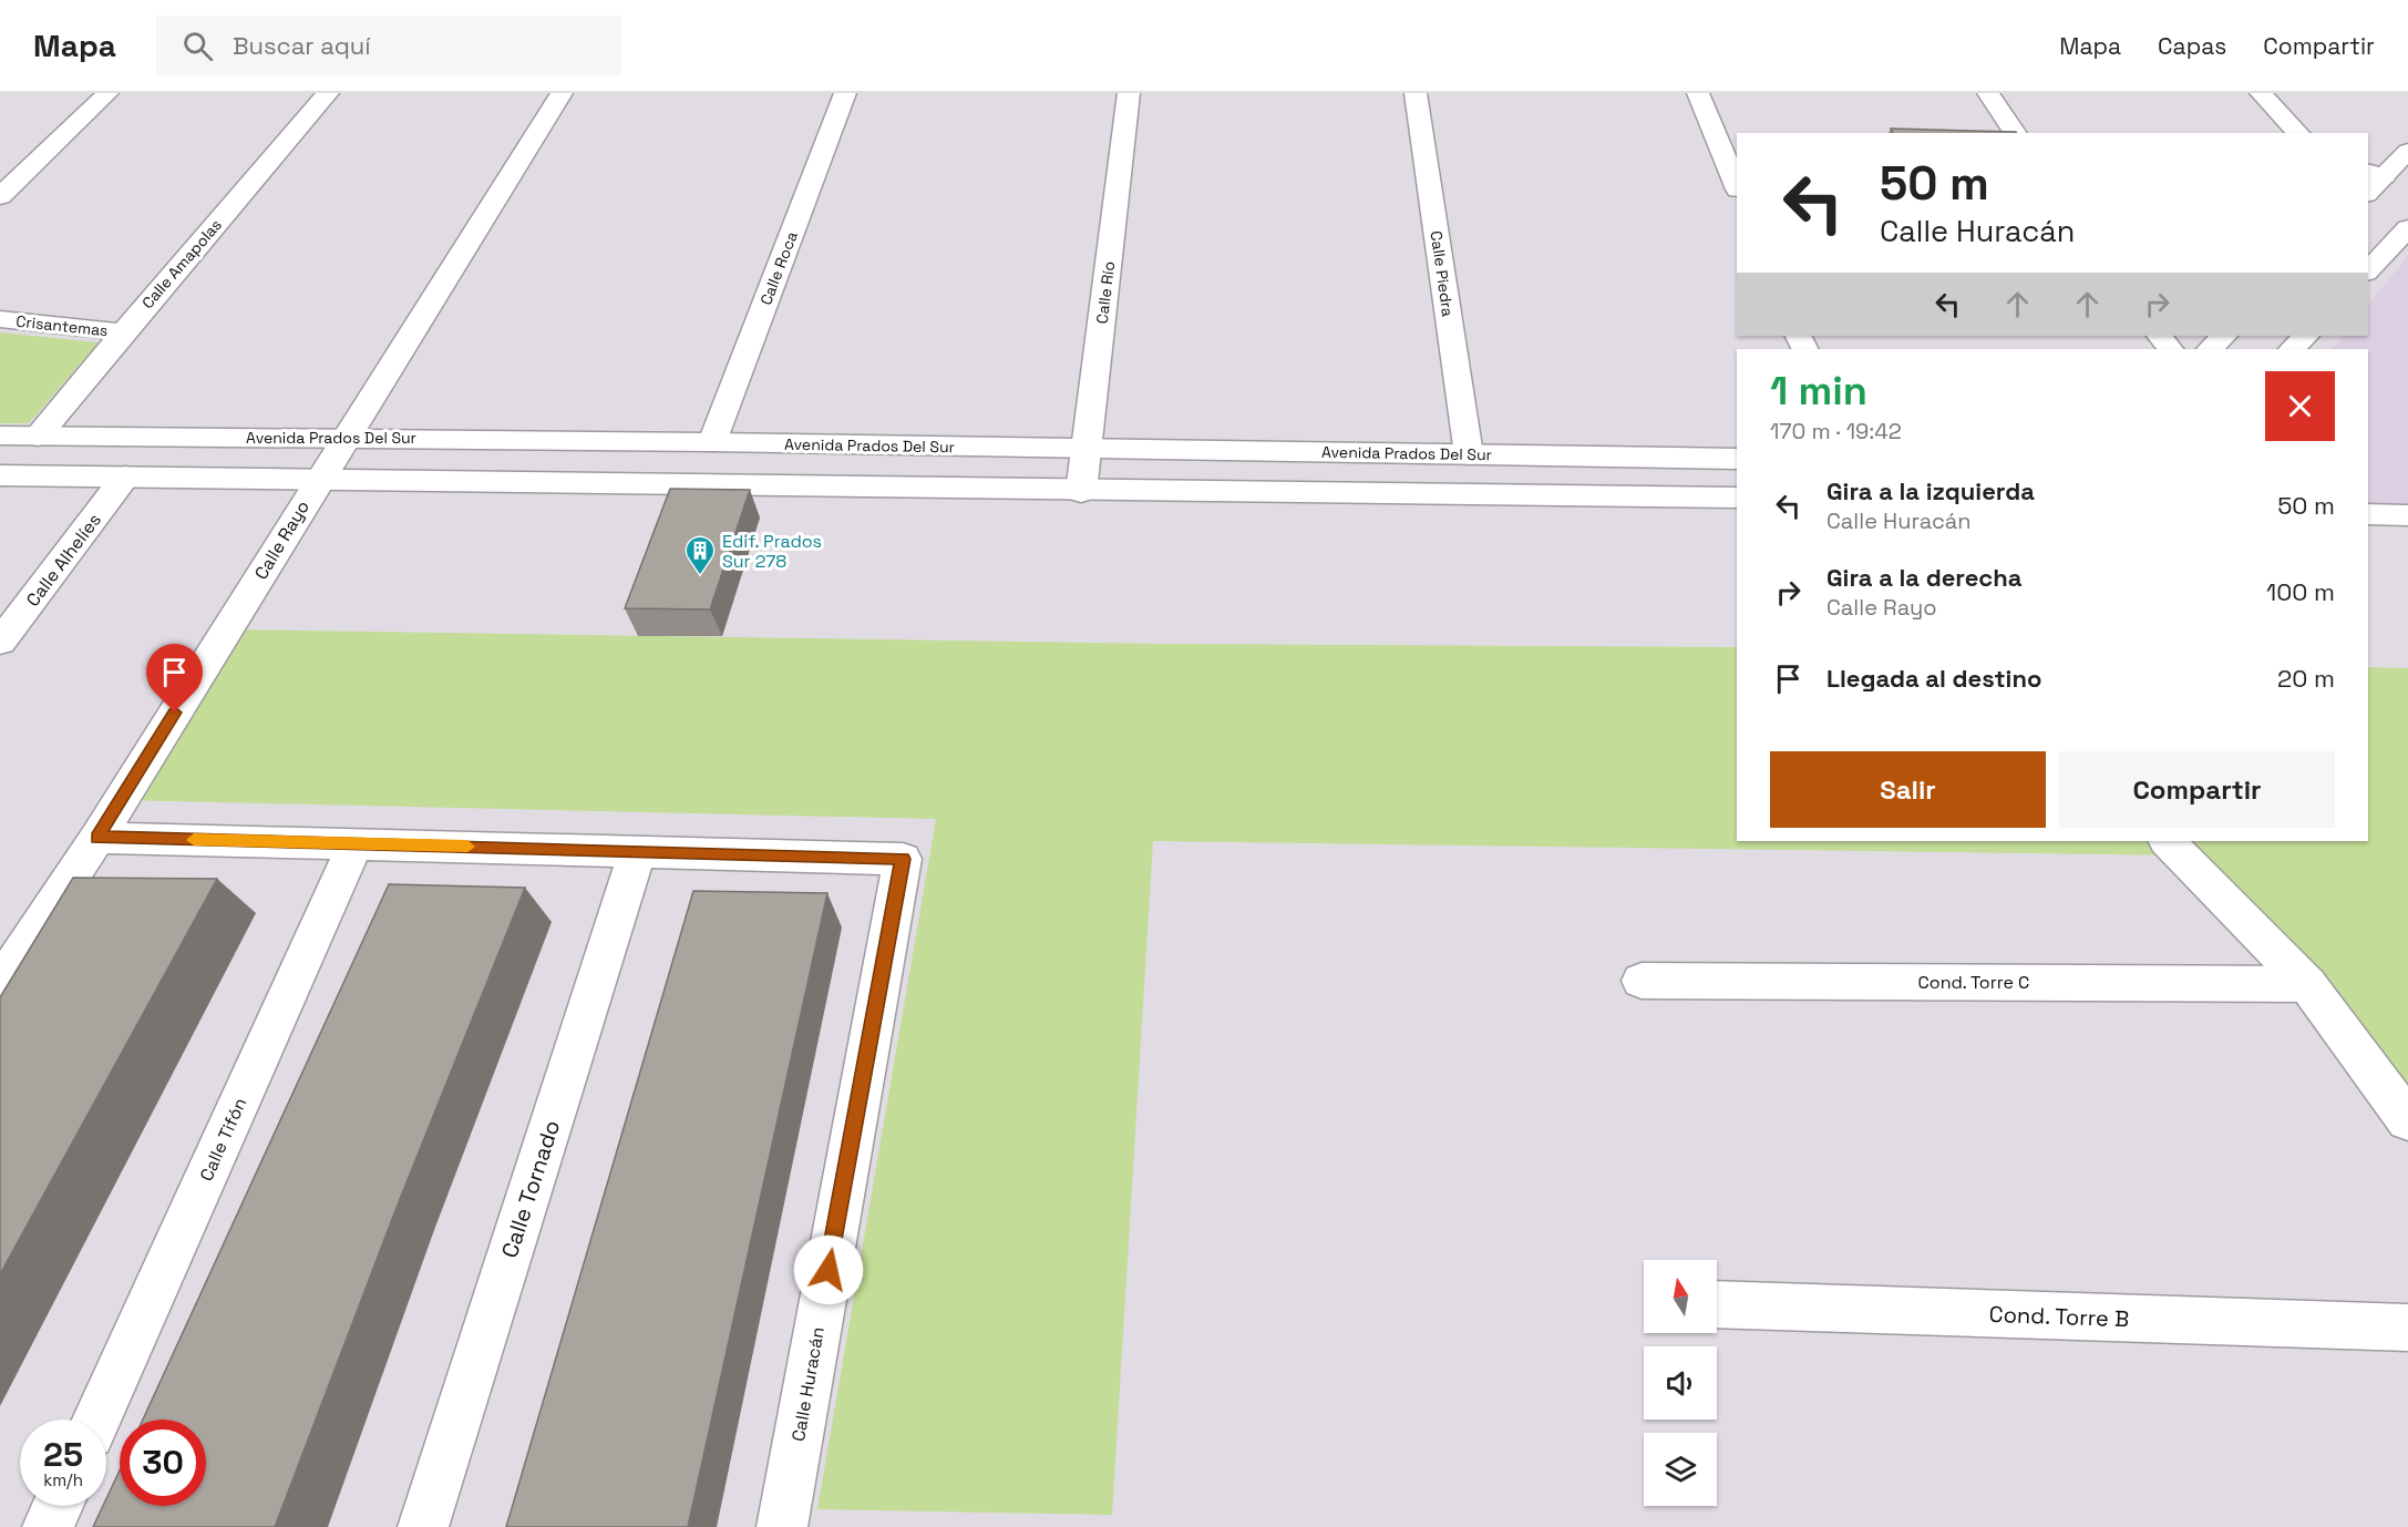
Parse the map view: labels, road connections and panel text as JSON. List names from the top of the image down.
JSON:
{
  "streets": {
    "street": [
      "Calle Amapolas",
      "Calle Roca",
      "Calle Piedra",
      "Calle Río",
      "Crisantemas",
      "Avenida Prados Del Sur",
      "Calle Rayo",
      "Calle Alhelíes",
      "Cond. Torre C",
      "Calle Tifón",
      "Calle Tornado",
      "Cond. Torre B",
      "Calle Huracán"
    ]
  },
  "crossings": [
    ["Calle Amapolas", "Crisantemas"],
    ["Calle Amapolas", "Avenida Prados Del Sur"],
    ["Calle Roca", "Avenida Prados Del Sur"],
    ["Calle Piedra", "Avenida Prados Del Sur"],
    ["Calle Río", "Avenida Prados Del Sur"],
    ["Avenida Prados Del Sur", "Calle Rayo"],
    ["Calle Rayo", "Calle Huracán"],
    ["Calle Tifón", "Calle Huracán"],
    ["Calle Tornado", "Calle Huracán"]
  ],
  "places": {
    "building": ["Edif. Prados Sur 278"]
  },
  "north": "top",
  "page": {
    "header": "Mapa",
    "search": "Buscar aquí",
    "nav": ["Mapa", "Capas", "Compartir"],
    "turn": ["50 m", "Calle Huracán"],
    "heading": ["1 min", "170 m · 19:42"],
    "list": [
      {
        "name": "Gira a la izquierda",
        "note": "Calle Huracán",
        "value": "50 m"
      },
      {
        "name": "Gira a la derecha",
        "note": "Calle Rayo",
        "value": "100 m"
      },
      {
        "name": "Llegada al destino",
        "value": "20 m"
      }
    ],
    "buttons": ["Salir", "Compartir"],
    "speed": "25 km/h",
    "limit": "30"
  }
}
